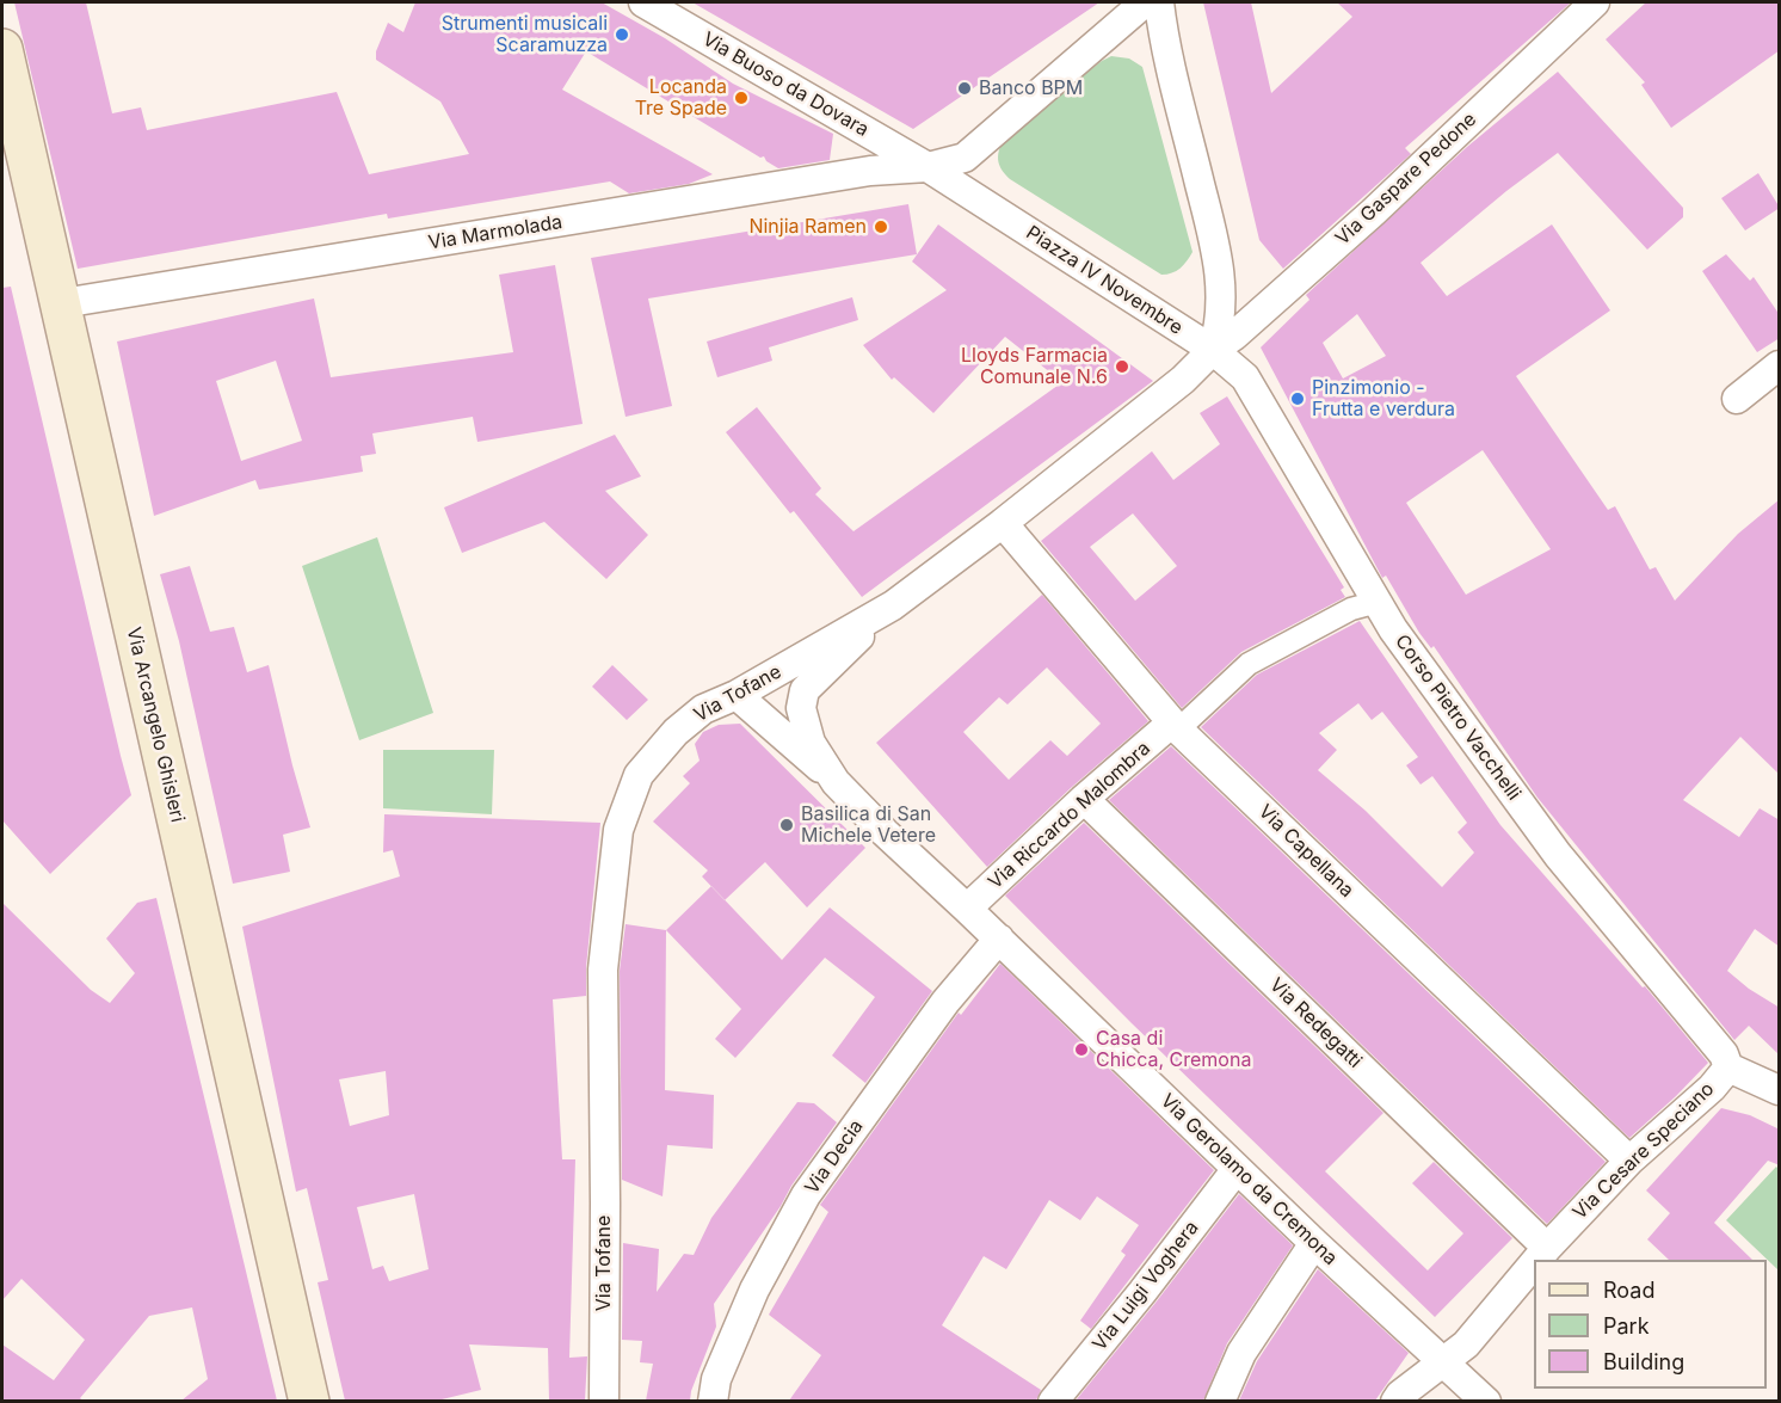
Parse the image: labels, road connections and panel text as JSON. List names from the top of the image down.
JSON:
{
  "streets": {
    "main road": ["Via Arcangelo Ghisleri"],
    "street": [
      "Via Buoso da Dovara",
      "Via Gaspare Pedone",
      "Via Marmolada",
      "Piazza IV Novembre",
      "Via Tofane",
      "Corso Pietro Vacchelli",
      "Via Riccardo Malombra",
      "Via Capellana",
      "Via Redegatti",
      "Via Cesare Speciano",
      "Via Decia",
      "Via Gerolamo da Cremona",
      "Via Luigi Voghera"
    ]
  },
  "crossings": [
    ["Via Buoso da Dovara", "Via Marmolada"],
    ["Via Buoso da Dovara", "Piazza IV Novembre"],
    ["Via Gaspare Pedone", "Piazza IV Novembre"],
    ["Via Gaspare Pedone", "Via Tofane"],
    ["Via Gaspare Pedone", "Corso Pietro Vacchelli"],
    ["Via Marmolada", "Piazza IV Novembre"],
    ["Via Marmolada", "Via Arcangelo Ghisleri"],
    ["Piazza IV Novembre", "Via Tofane"],
    ["Piazza IV Novembre", "Corso Pietro Vacchelli"],
    ["Via Tofane", "Corso Pietro Vacchelli"],
    ["Via Tofane", "Via Capellana"],
    ["Via Tofane", "Via Gerolamo da Cremona"],
    ["Corso Pietro Vacchelli", "Via Riccardo Malombra"],
    ["Corso Pietro Vacchelli", "Via Cesare Speciano"],
    ["Via Riccardo Malombra", "Via Capellana"],
    ["Via Riccardo Malombra", "Via Redegatti"],
    ["Via Riccardo Malombra", "Via Gerolamo da Cremona"],
    ["Via Capellana", "Via Cesare Speciano"],
    ["Via Redegatti", "Via Cesare Speciano"],
    ["Via Cesare Speciano", "Via Gerolamo da Cremona"],
    ["Via Decia", "Via Gerolamo da Cremona"],
    ["Via Gerolamo da Cremona", "Via Luigi Voghera"]
  ],
  "places": [
    "Strumenti musicali Scaramuzza",
    "Banco BPM",
    "Locanda Tre Spade",
    "Ninjia Ramen",
    "Lloyds Farmacia Comunale N.6",
    "Pinzimonio - Frutta e verdura",
    "Basilica di San Michele Vetere",
    "Casa di Chicca, Cremona"
  ],
  "legend": ["Road", "Park", "Building"]
}
